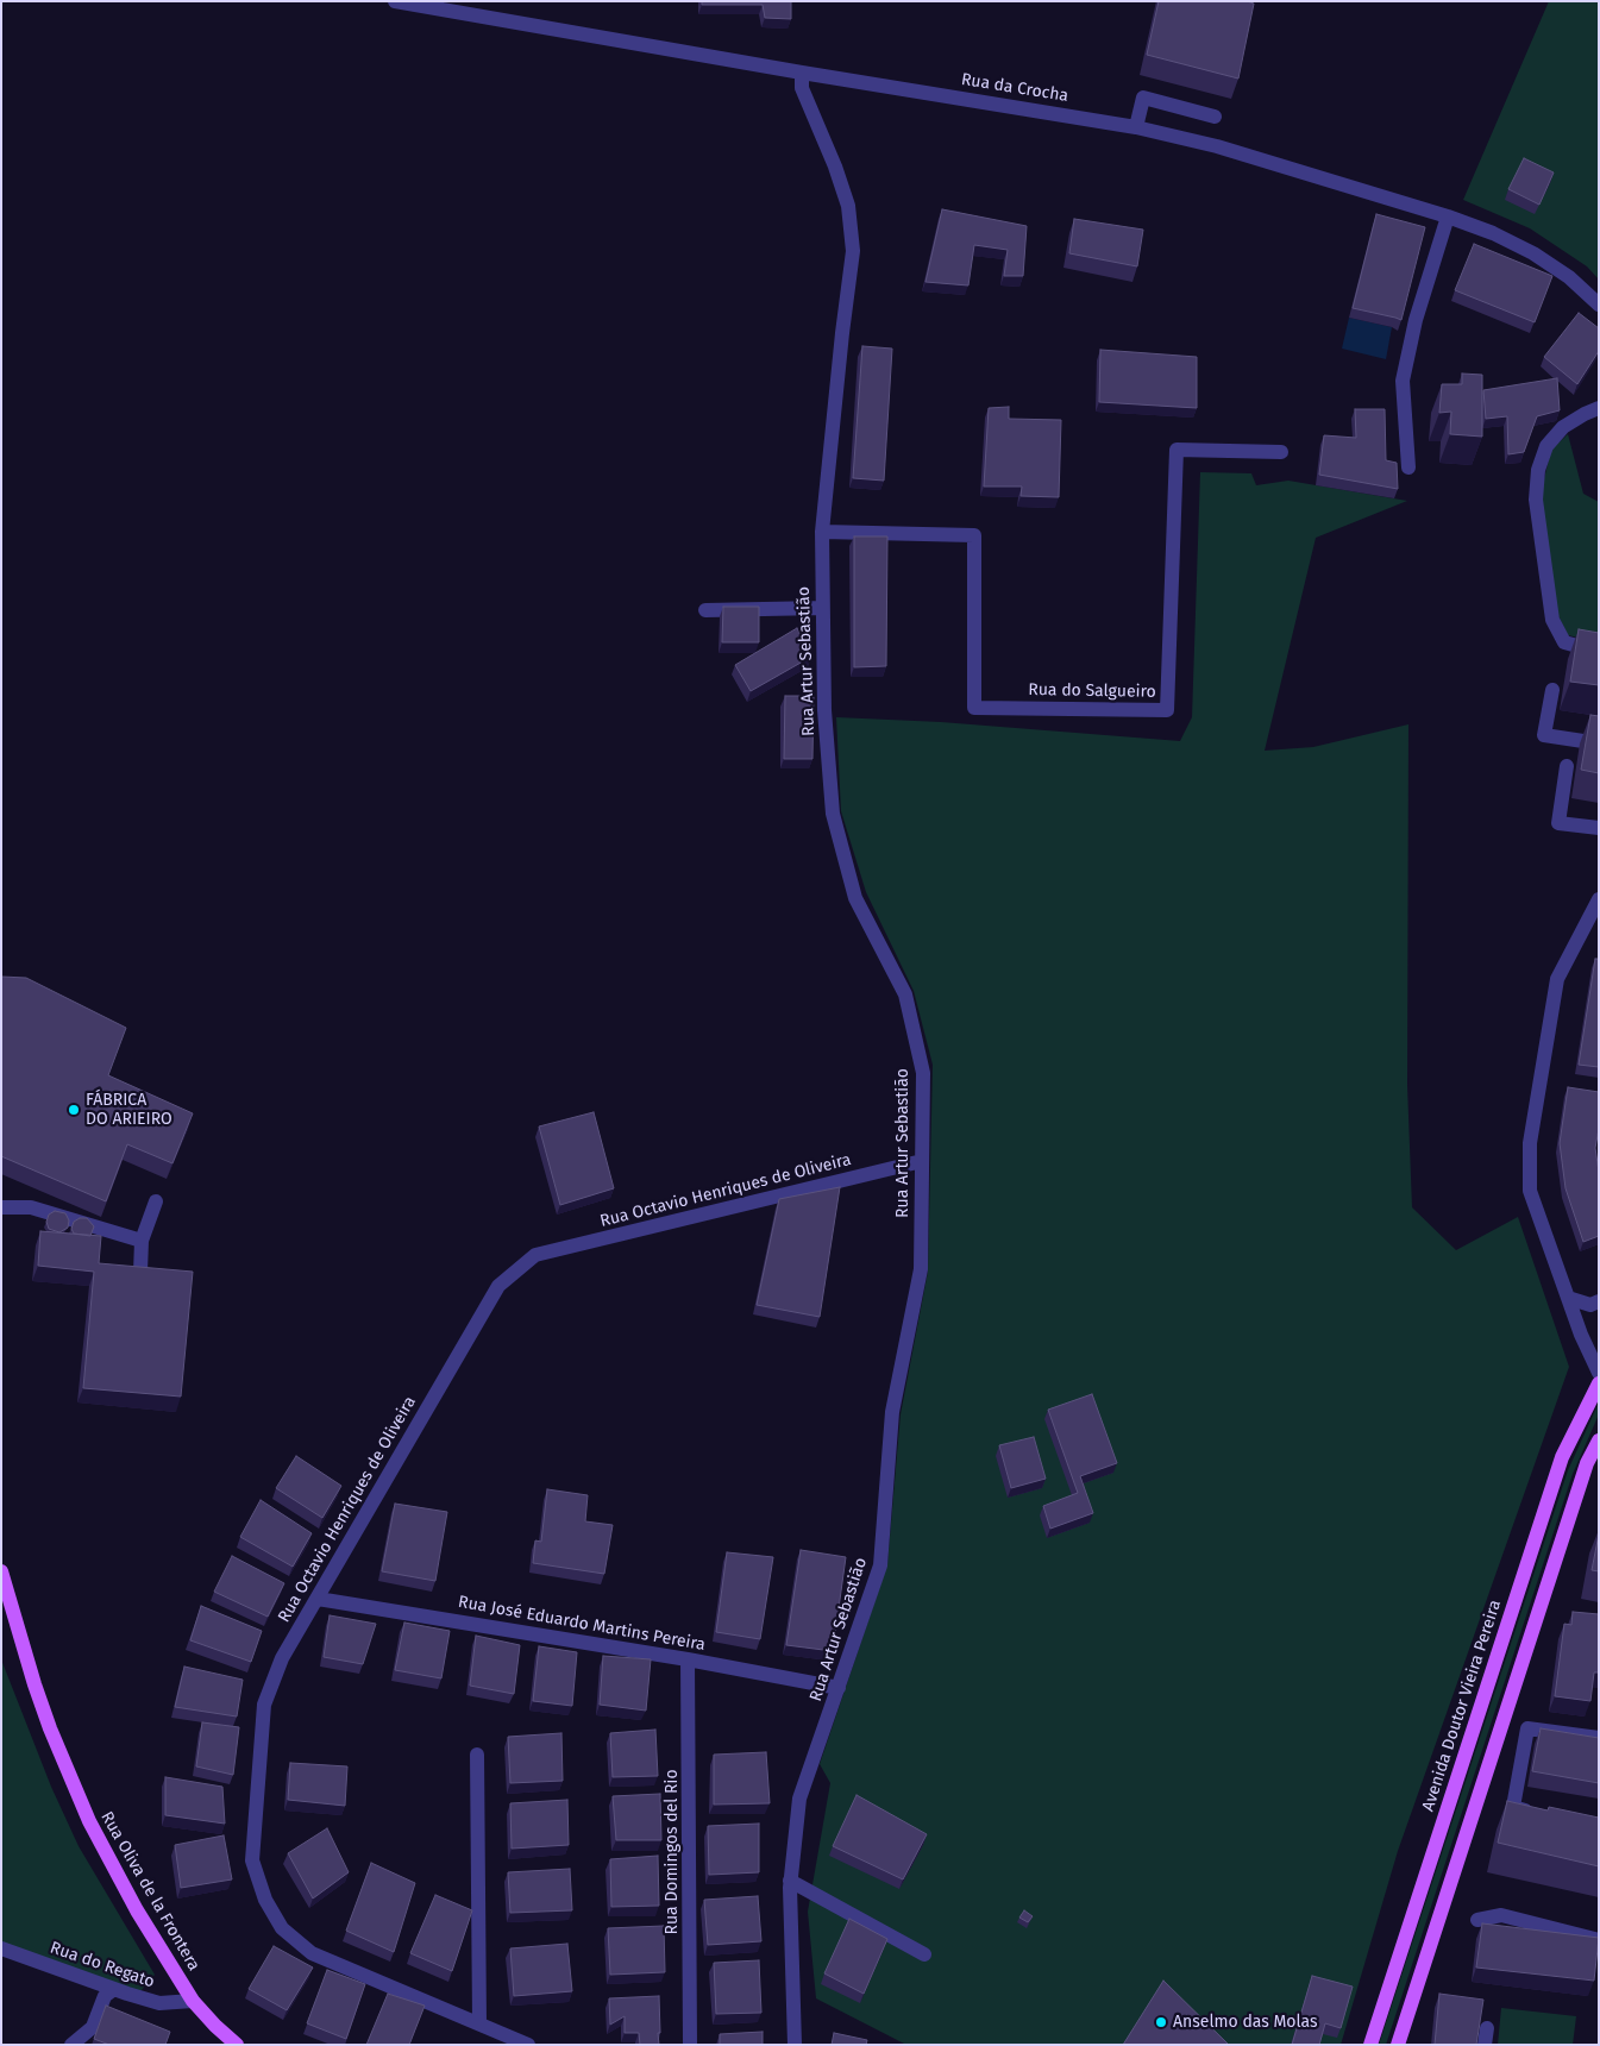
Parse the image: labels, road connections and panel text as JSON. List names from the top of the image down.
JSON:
{
  "streets": {
    "main road": ["Avenida Doutor Vieira Pereira", "Rua Oliva de la Frontera"],
    "street": [
      "Rua da Crocha",
      "Rua Artur Sebastião",
      "Rua do Salgueiro",
      "Rua Octavio Henriques de Oliveira",
      "Rua José Eduardo Martins Pereira",
      "Rua Domingos del Rio",
      "Rua do Regato"
    ]
  },
  "crossings": [
    ["Rua da Crocha", "Rua Artur Sebastião"],
    ["Rua Artur Sebastião", "Rua do Salgueiro"],
    ["Rua Artur Sebastião", "Rua Octavio Henriques de Oliveira"],
    ["Rua Artur Sebastião", "Rua José Eduardo Martins Pereira"],
    ["Rua Octavio Henriques de Oliveira", "Rua José Eduardo Martins Pereira"],
    ["Rua José Eduardo Martins Pereira", "Rua Domingos del Rio"],
    ["Rua Oliva de la Frontera", "Rua do Regato"]
  ],
  "places": ["FÁBRICA DO ARIEIRO", "Anselmo das Molas"]
}
